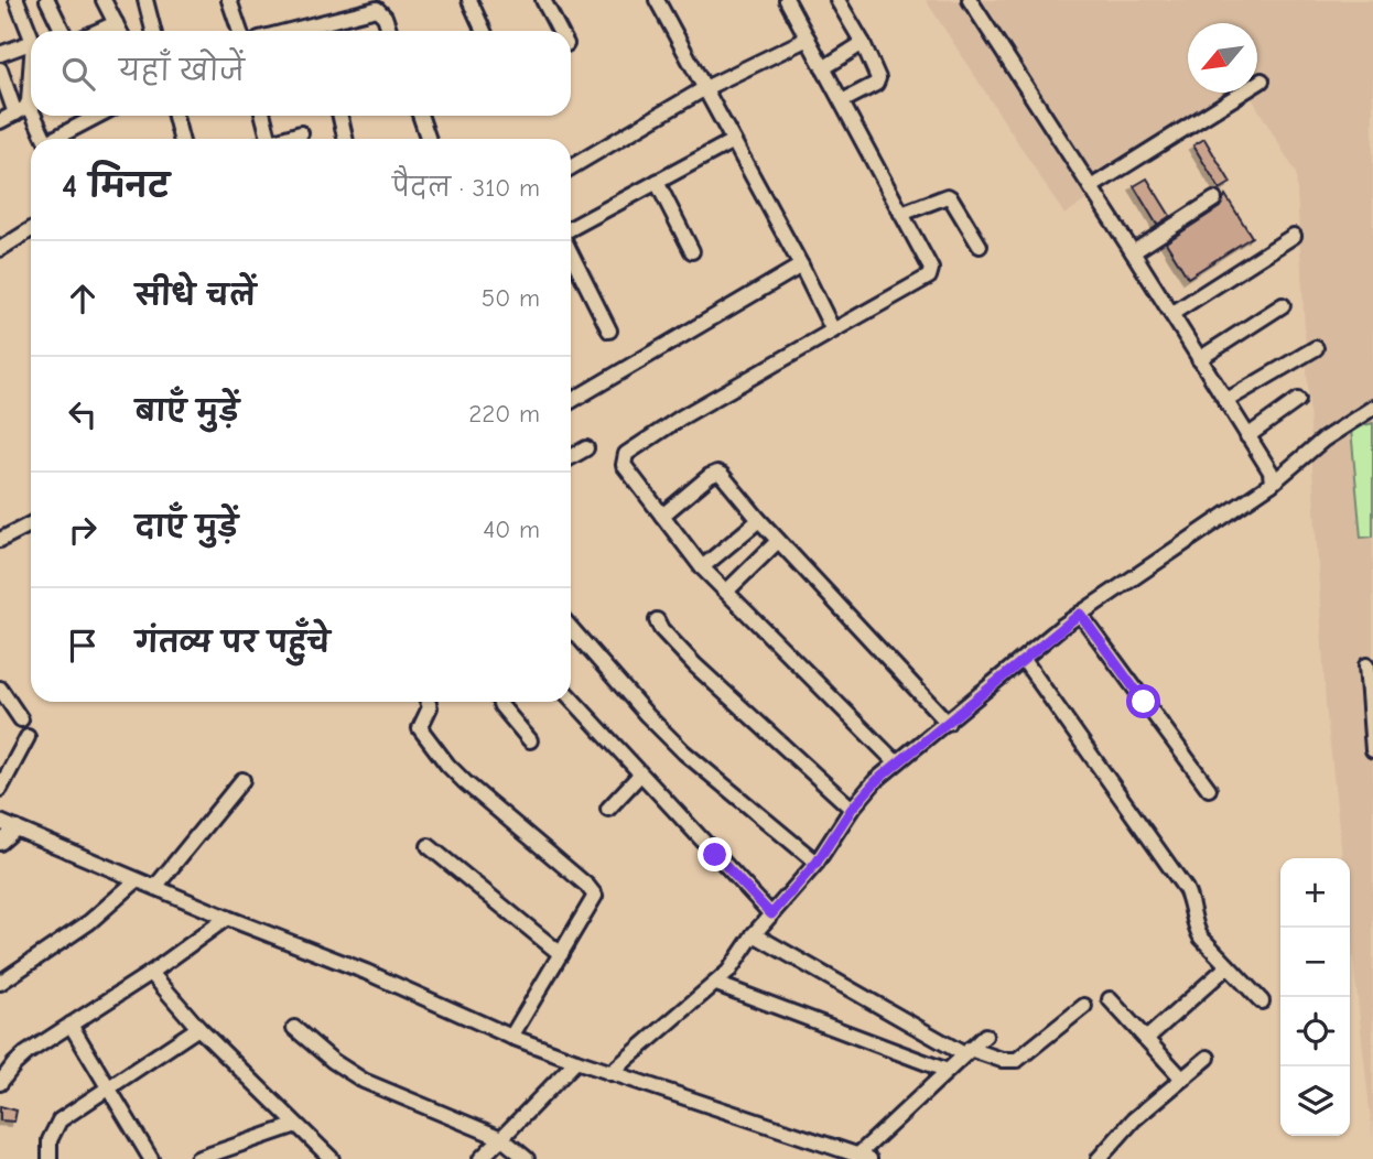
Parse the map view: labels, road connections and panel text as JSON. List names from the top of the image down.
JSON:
{
  "north": "bottom left",
  "page": {
    "search": "यहाँ खोजें",
    "heading": ["4 मिनट", "पैदल · 310 m"],
    "list": [
      ["सीधे चलें", "50 m"],
      ["बाएँ मुड़ें", "220 m"],
      ["दाएँ मुड़ें", "40 m"],
      "गंतव्य पर पहुँचे"
    ],
    "map_buttons": ["+", "−"]
  }
}
